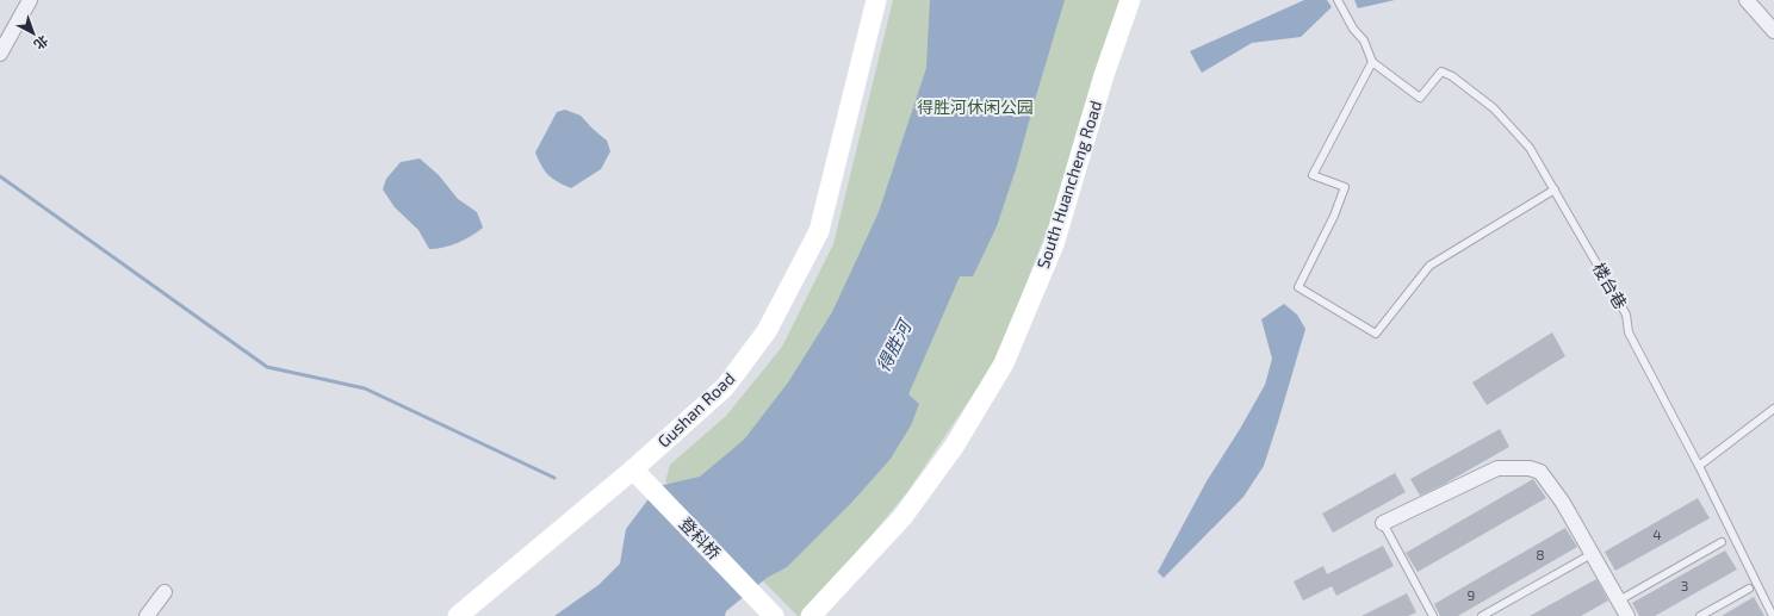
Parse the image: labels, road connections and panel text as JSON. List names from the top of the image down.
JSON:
{
  "streets": {
    "main road": ["South Huancheng Road", "Gushan Road", "登科桥"],
    "lane": ["楼台巷"]
  },
  "crossings": [
    ["Gushan Road", "登科桥"]
  ],
  "water": ["得胜河"],
  "parks": ["得胜河休闲公园"],
  "house_numbers": [
    "4",
    "8",
    "3",
    "9"
  ],
  "north": "bottom right"
}
